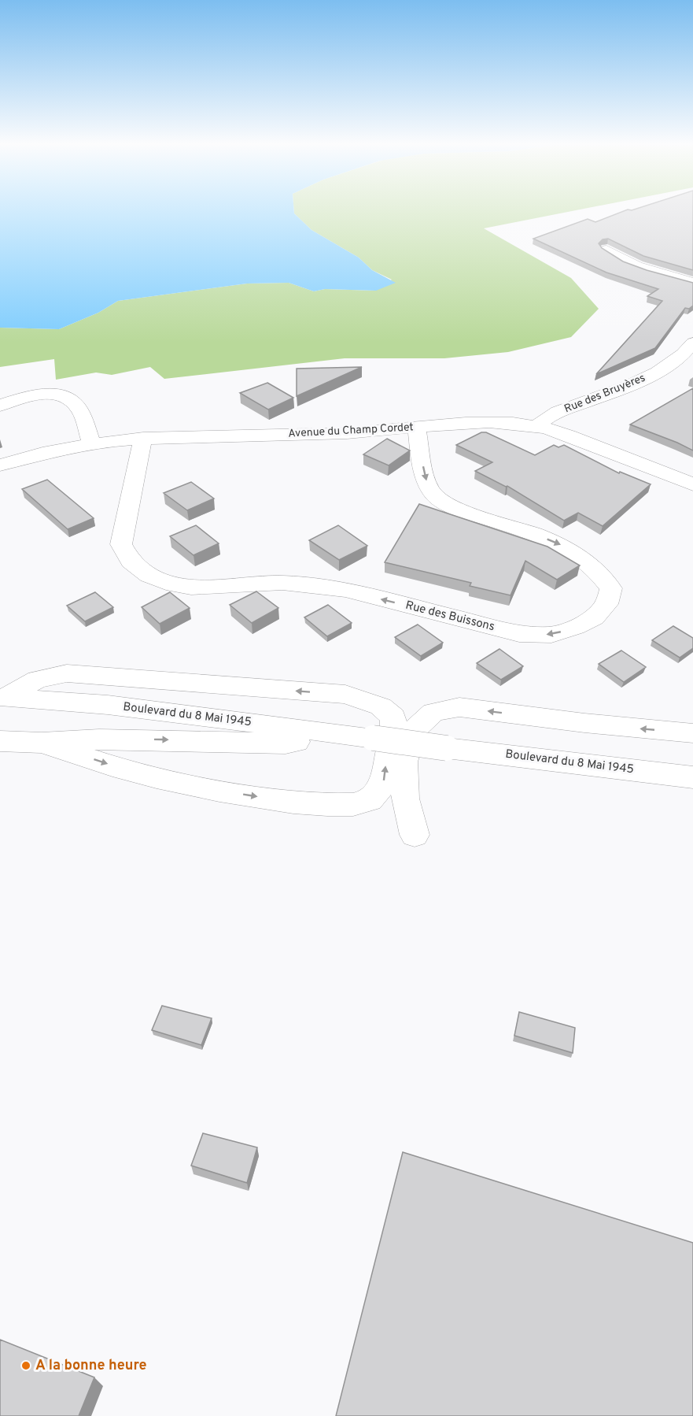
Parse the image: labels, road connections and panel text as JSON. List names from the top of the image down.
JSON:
{
  "streets": {
    "street": [
      "Rue des Bruyères",
      "Avenue du Champ Cordet",
      "Rue des Buissons",
      "Boulevard du 8 Mai 1945"
    ]
  },
  "crossings": [
    ["Rue des Bruyères", "Avenue du Champ Cordet"],
    ["Avenue du Champ Cordet", "Rue des Buissons"]
  ],
  "places": ["A la bonne heure"]
}
